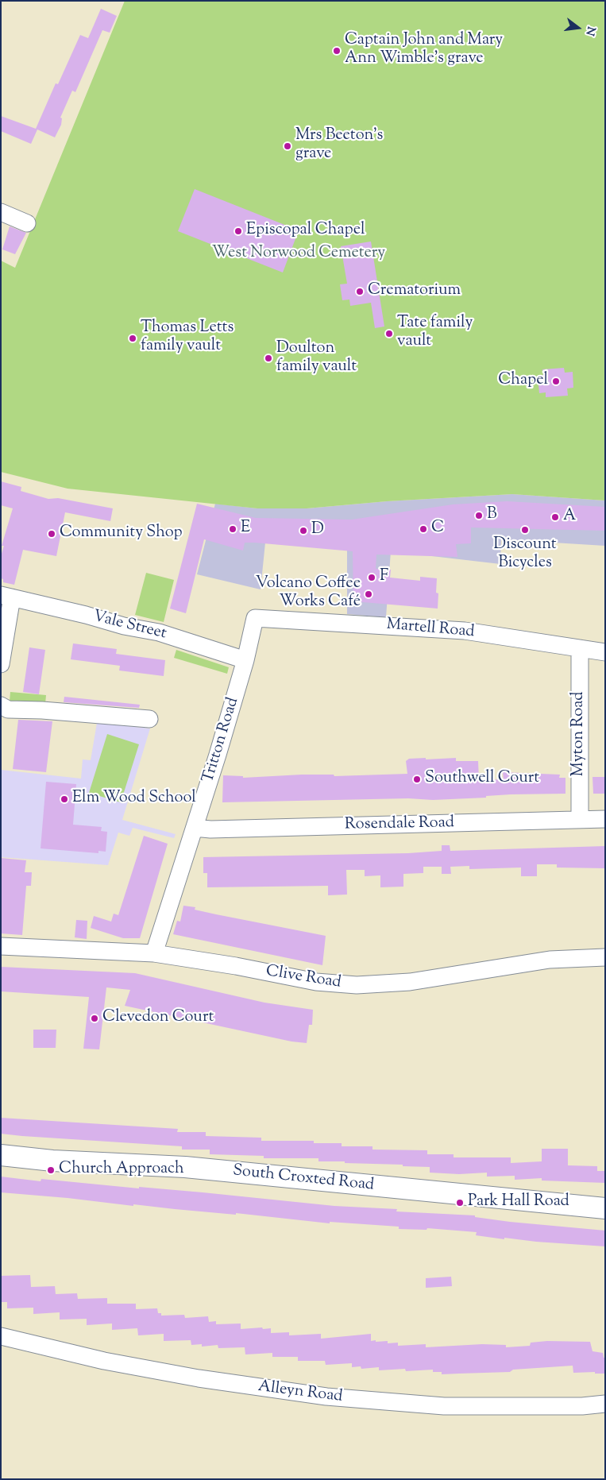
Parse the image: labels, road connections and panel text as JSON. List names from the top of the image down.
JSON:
{
  "streets": {
    "main road": ["South Croxted Road"],
    "street": [
      "Vale Street",
      "Martell Road",
      "Myton Road",
      "Tritton Road",
      "Rosendale Road",
      "Clive Road",
      "Alleyn Road"
    ]
  },
  "crossings": [
    ["Vale Street", "Tritton Road"],
    ["Martell Road", "Myton Road"],
    ["Martell Road", "Tritton Road"],
    ["Myton Road", "Rosendale Road"],
    ["Tritton Road", "Rosendale Road"],
    ["Tritton Road", "Clive Road"]
  ],
  "parks": ["West Norwood Cemetery"],
  "places": [
    "Captain John and Mary Ann Wimble's grave",
    "Mrs Beeton's grave",
    "Episcopal Chapel",
    "Crematorium",
    "Tate family vault",
    "Thomas Letts family vault",
    "Doulton family vault",
    "Chapel",
    "B",
    "A",
    "E",
    "C",
    "Discount Bicycles",
    "D",
    "Community Shop",
    "F",
    "Volcano Coffee Works Café",
    "Southwell Court",
    "Elm Wood School",
    "Clevedon Court",
    "Church Approach",
    "Park Hall Road"
  ],
  "north": "right"
}
